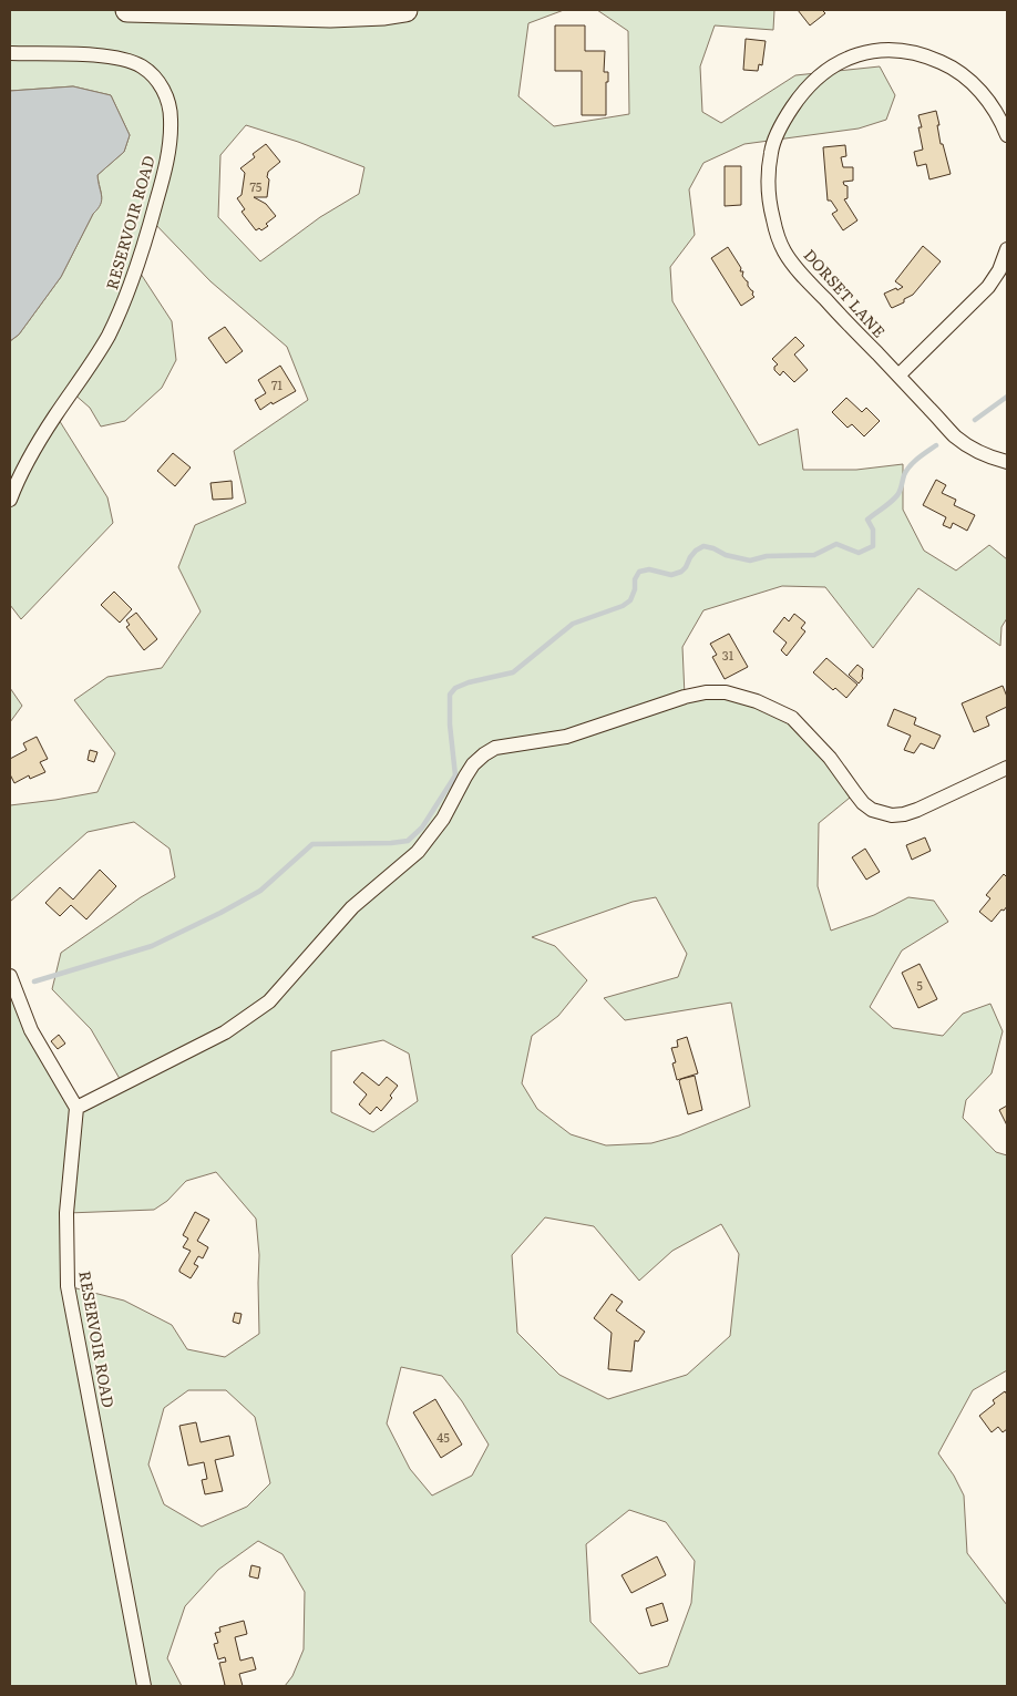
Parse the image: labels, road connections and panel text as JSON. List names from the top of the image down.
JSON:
{
  "streets": {
    "street": ["RESERVOIR ROAD", "DORSET LANE"]
  },
  "house_numbers": [
    "75",
    "71",
    "31",
    "5",
    "45"
  ]
}
